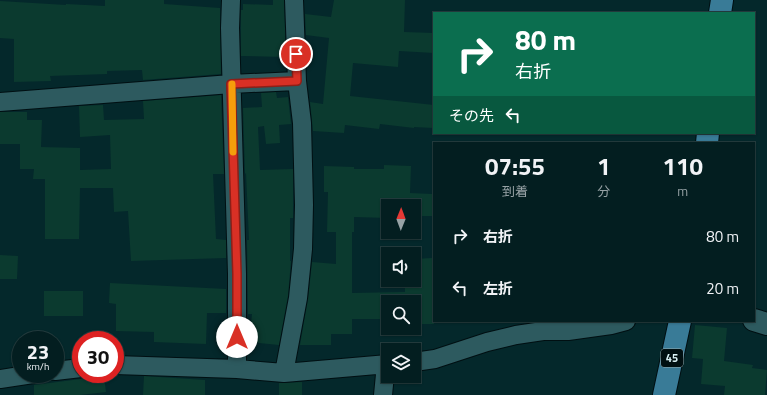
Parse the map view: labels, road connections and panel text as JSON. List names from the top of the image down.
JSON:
{
  "streets": {
    "main road": ["45"]
  },
  "north": "top",
  "page": {
    "turn": ["80 m", "右折"],
    "then": "その先",
    "eta": [
      "07:55",
      "到着",
      "1",
      "分",
      "110",
      "m"
    ],
    "list": [
      {
        "name": "右折",
        "value": "80 m"
      },
      {
        "name": "左折",
        "value": "20 m"
      }
    ],
    "speed": "23 km/h",
    "limit": "30"
  }
}
